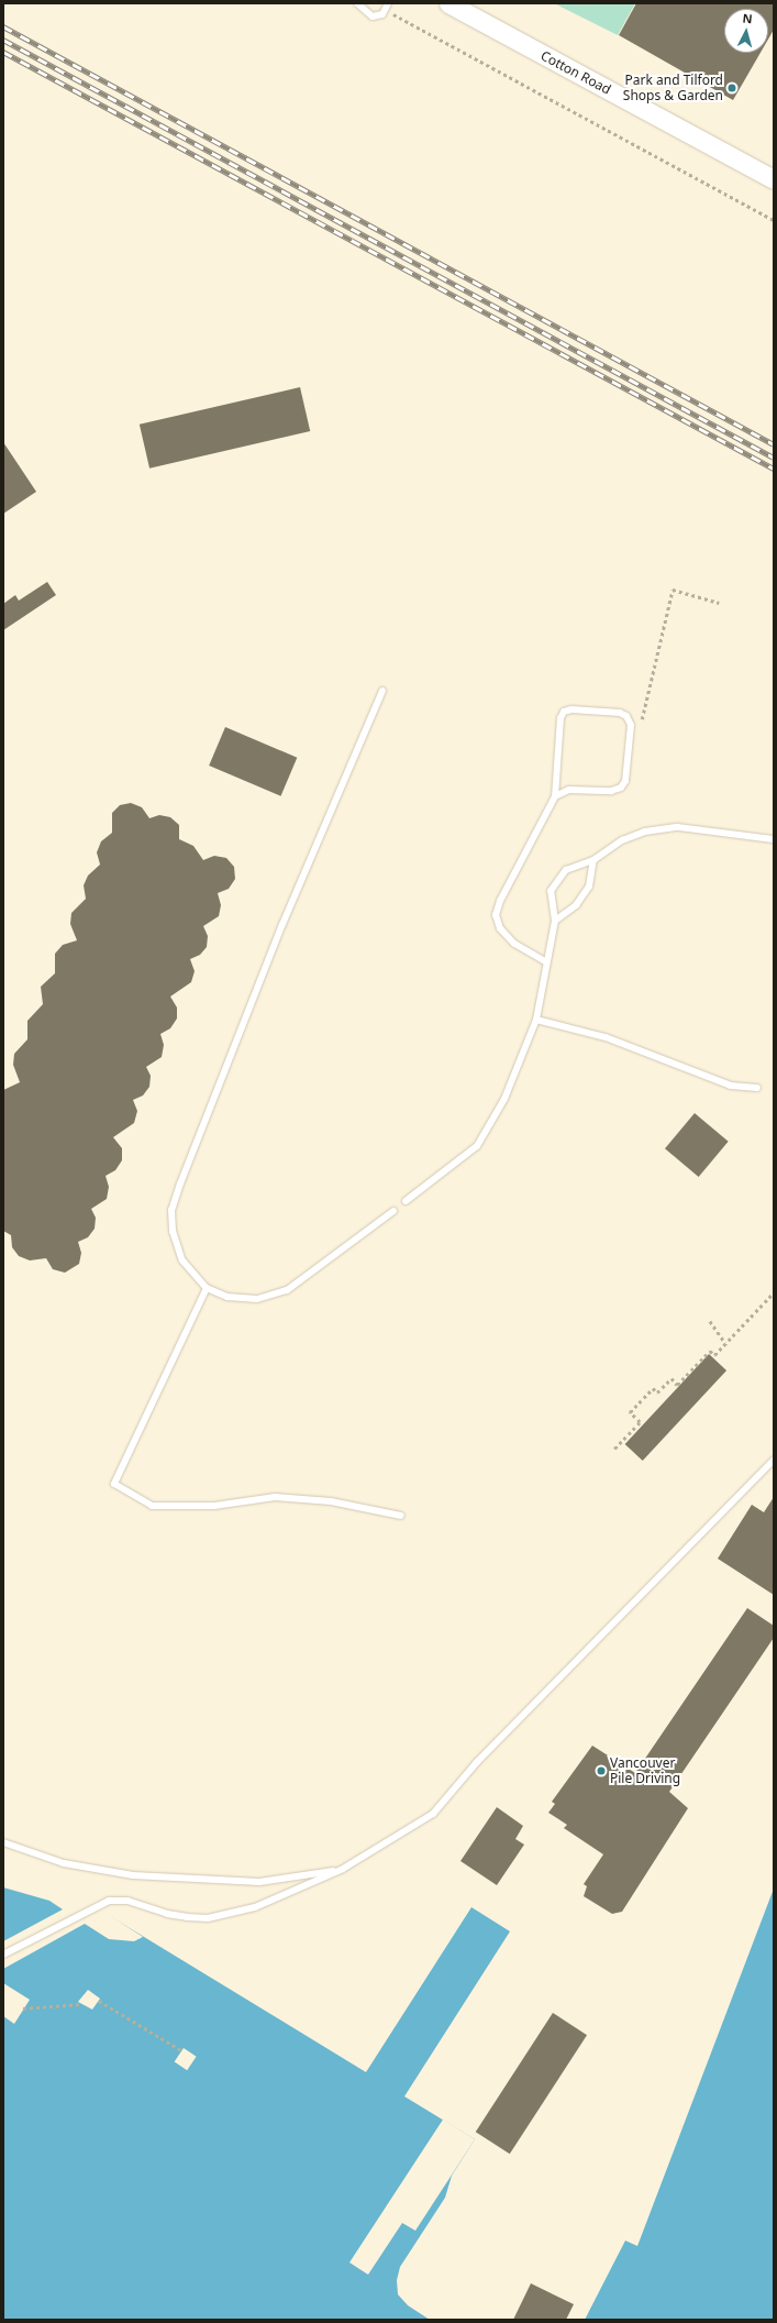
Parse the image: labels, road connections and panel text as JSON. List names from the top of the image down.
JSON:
{
  "streets": {
    "main road": ["Cotton Road"]
  },
  "places": ["Park and Tilford Shops & Garden", "Vancouver Pile Driving"],
  "north": "top"
}
